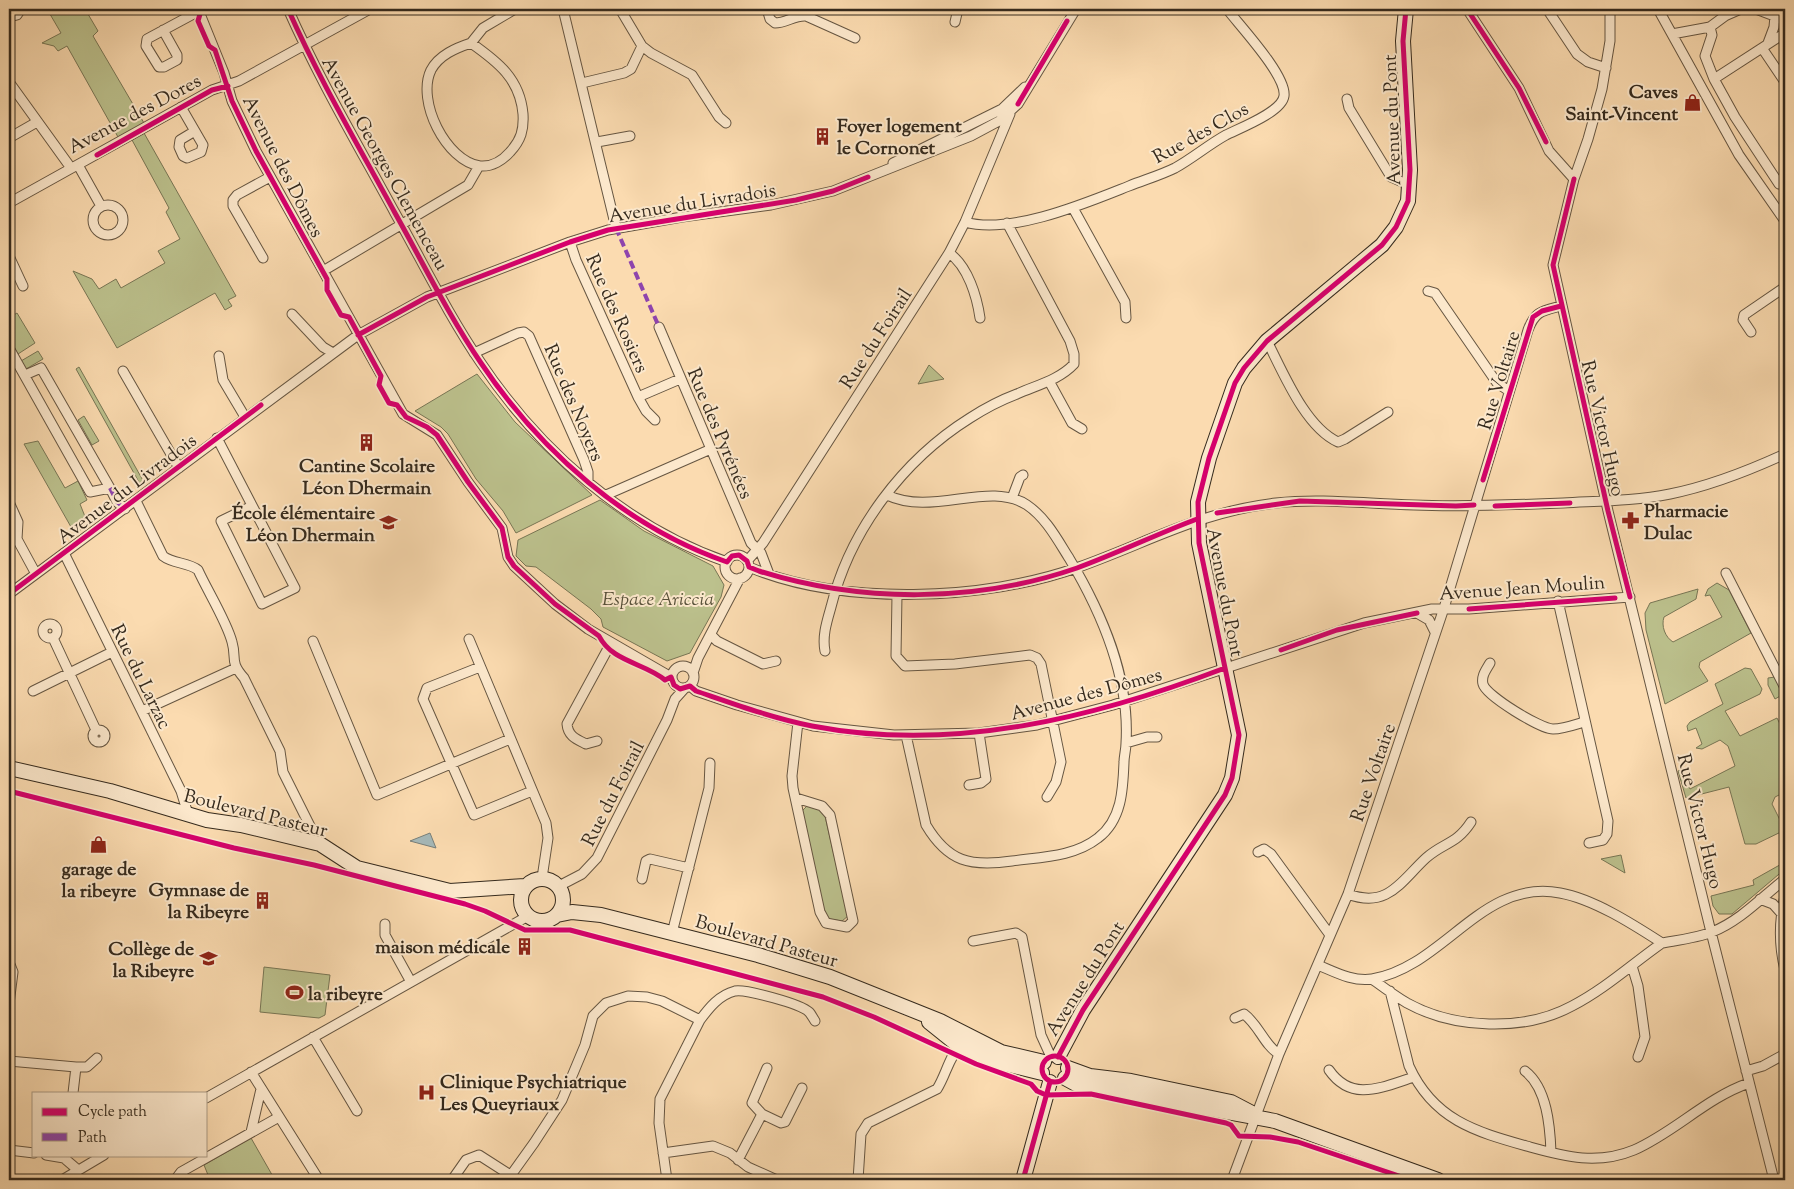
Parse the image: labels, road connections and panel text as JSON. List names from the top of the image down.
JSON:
{
  "streets": {
    "main road": ["Avenue du Pont", "Boulevard Pasteur"],
    "street": [
      "Avenue des Dores",
      "Rue des Clos",
      "Avenue Georges Clemenceau",
      "Avenue des Dômes",
      "Avenue du Livradois",
      "Rue des Rosiers",
      "Rue du Foirail",
      "Rue Voltaire",
      "Rue des Noyers",
      "Rue Victor Hugo",
      "Rue des Pyrénées",
      "Avenue Jean Moulin",
      "Rue du Larzac"
    ]
  },
  "crossings": [
    ["Avenue des Dores", "Avenue Georges Clemenceau"],
    ["Avenue des Dores", "Avenue des Dômes"],
    ["Avenue du Pont", "Avenue des Dômes"],
    ["Avenue du Pont", "Avenue Jean Moulin"],
    ["Avenue du Pont", "Boulevard Pasteur"],
    ["Rue des Clos", "Rue du Foirail"],
    ["Avenue Georges Clemenceau", "Avenue du Livradois"],
    ["Avenue Georges Clemenceau", "Rue du Foirail"],
    ["Avenue Georges Clemenceau", "Rue des Noyers"],
    ["Avenue des Dômes", "Avenue du Livradois"],
    ["Avenue des Dômes", "Rue du Foirail"],
    ["Avenue des Dômes", "Avenue Jean Moulin"],
    ["Avenue du Livradois", "Rue des Rosiers"],
    ["Avenue du Livradois", "Rue du Foirail"],
    ["Avenue du Livradois", "Rue du Larzac"],
    ["Rue des Rosiers", "Rue des Pyrénées"],
    ["Rue du Foirail", "Rue des Pyrénées"],
    ["Rue du Foirail", "Boulevard Pasteur"],
    ["Rue Voltaire", "Rue Victor Hugo"],
    ["Rue Voltaire", "Avenue Jean Moulin"],
    ["Rue Victor Hugo", "Avenue Jean Moulin"],
    ["Rue du Larzac", "Boulevard Pasteur"]
  ],
  "parks": ["Espace Ariccia"],
  "places": {
    "shop": ["Caves Saint-Vincent", "garage de la ribeyre"],
    "building": [
      "Foyer logement le Cornonet",
      "Cantine Scolaire Léon Dhermain",
      "Gymnase de la Ribeyre",
      "maison médicale"
    ],
    "pharmacy": ["Pharmacie Dulac"],
    "school or university": ["École élémentaire Léon Dhermain", "Collège de la Ribeyre"],
    "sports": ["la ribeyre"],
    "hospital": ["Clinique Psychiatrique Les Queyriaux"]
  },
  "legend": ["Cycle path", "Path"]
}
